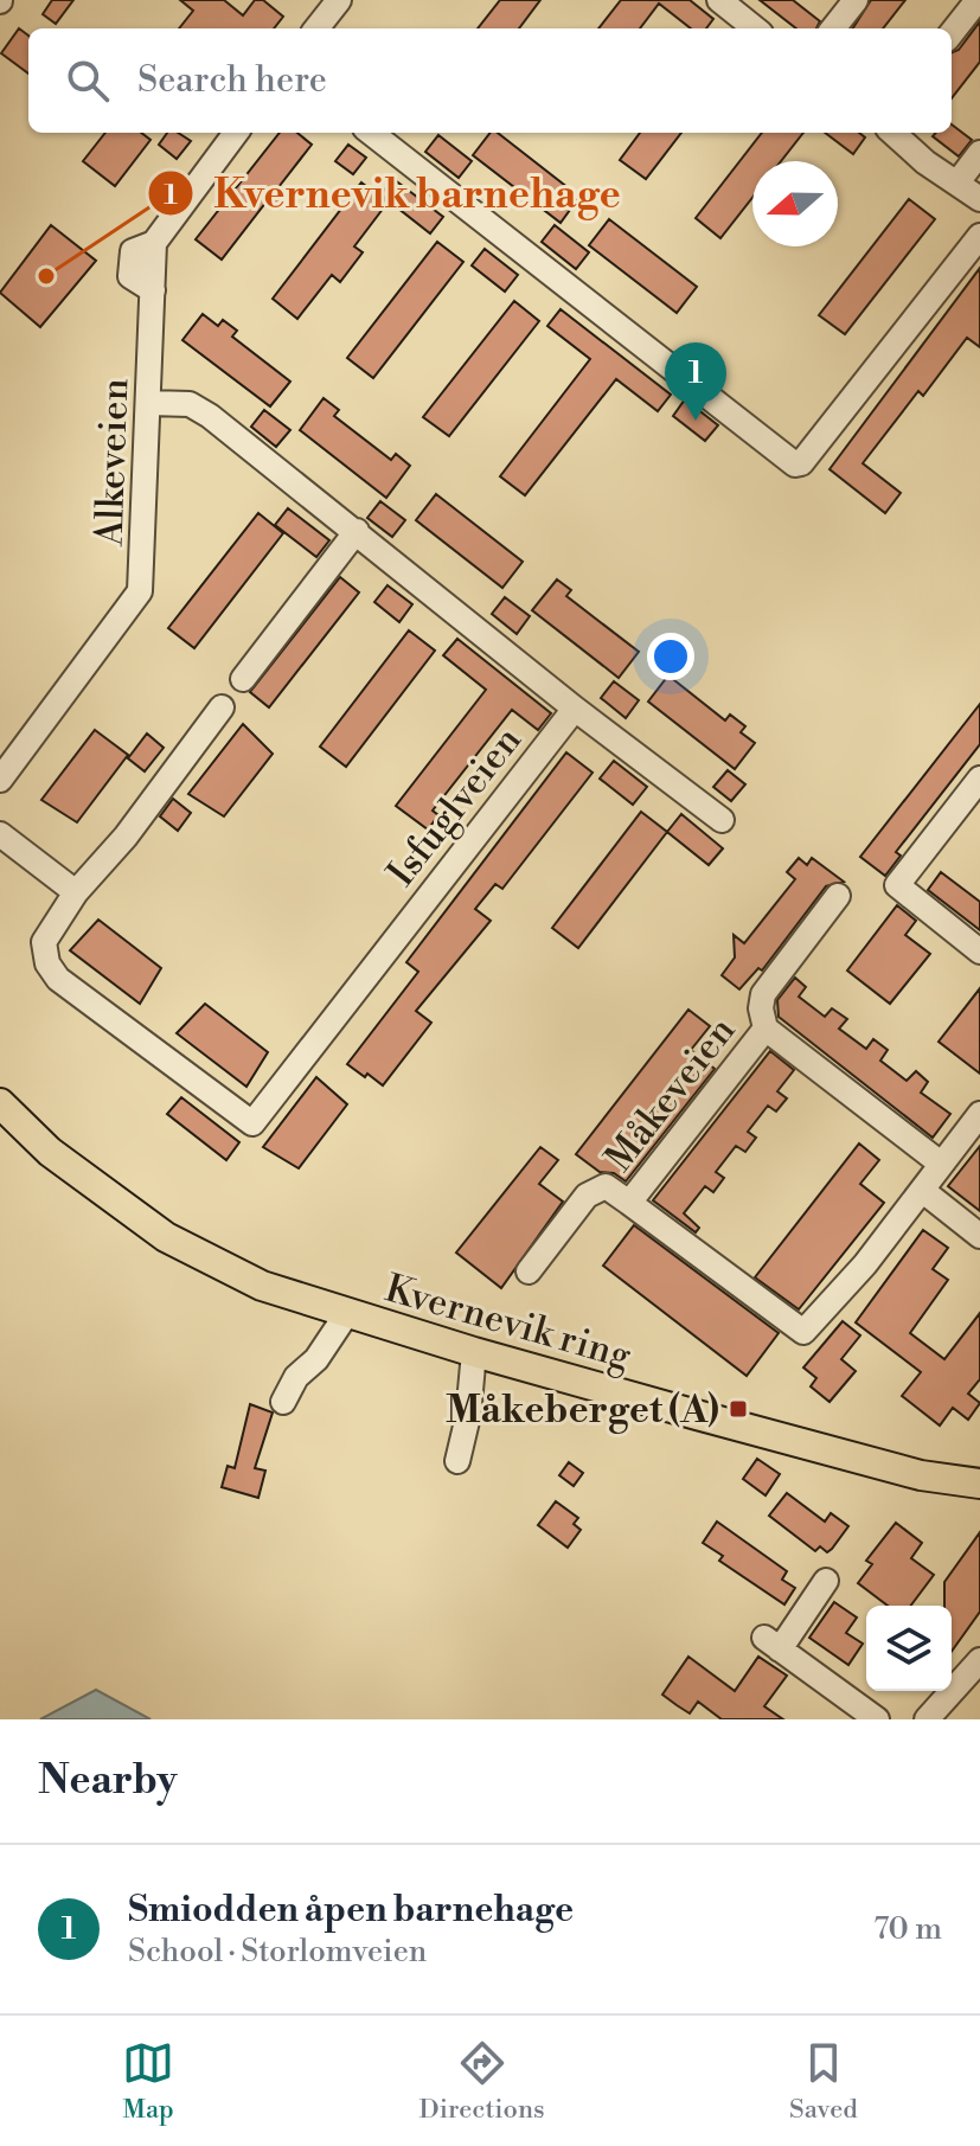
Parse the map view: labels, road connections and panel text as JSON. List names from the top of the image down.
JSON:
{
  "streets": {
    "main road": ["Kvernevik ring"],
    "street": ["Alkeveien", "Isfuglveien", "Måkeveien"]
  },
  "crossings": [
    ["Alkeveien", "Isfuglveien"]
  ],
  "places": {
    "other": ["Kvernevik barnehage"],
    "transit": ["Måkeberget (A)"]
  },
  "north": "left",
  "page": {
    "search": "Search here",
    "pins": "1",
    "heading": "Nearby",
    "list": [
      {
        "mark": "1",
        "name": "Smiodden åpen barnehage",
        "note": "School · Storlomveien",
        "value": "70 m"
      }
    ],
    "nav": ["Map", "Directions", "Saved"]
  }
}
